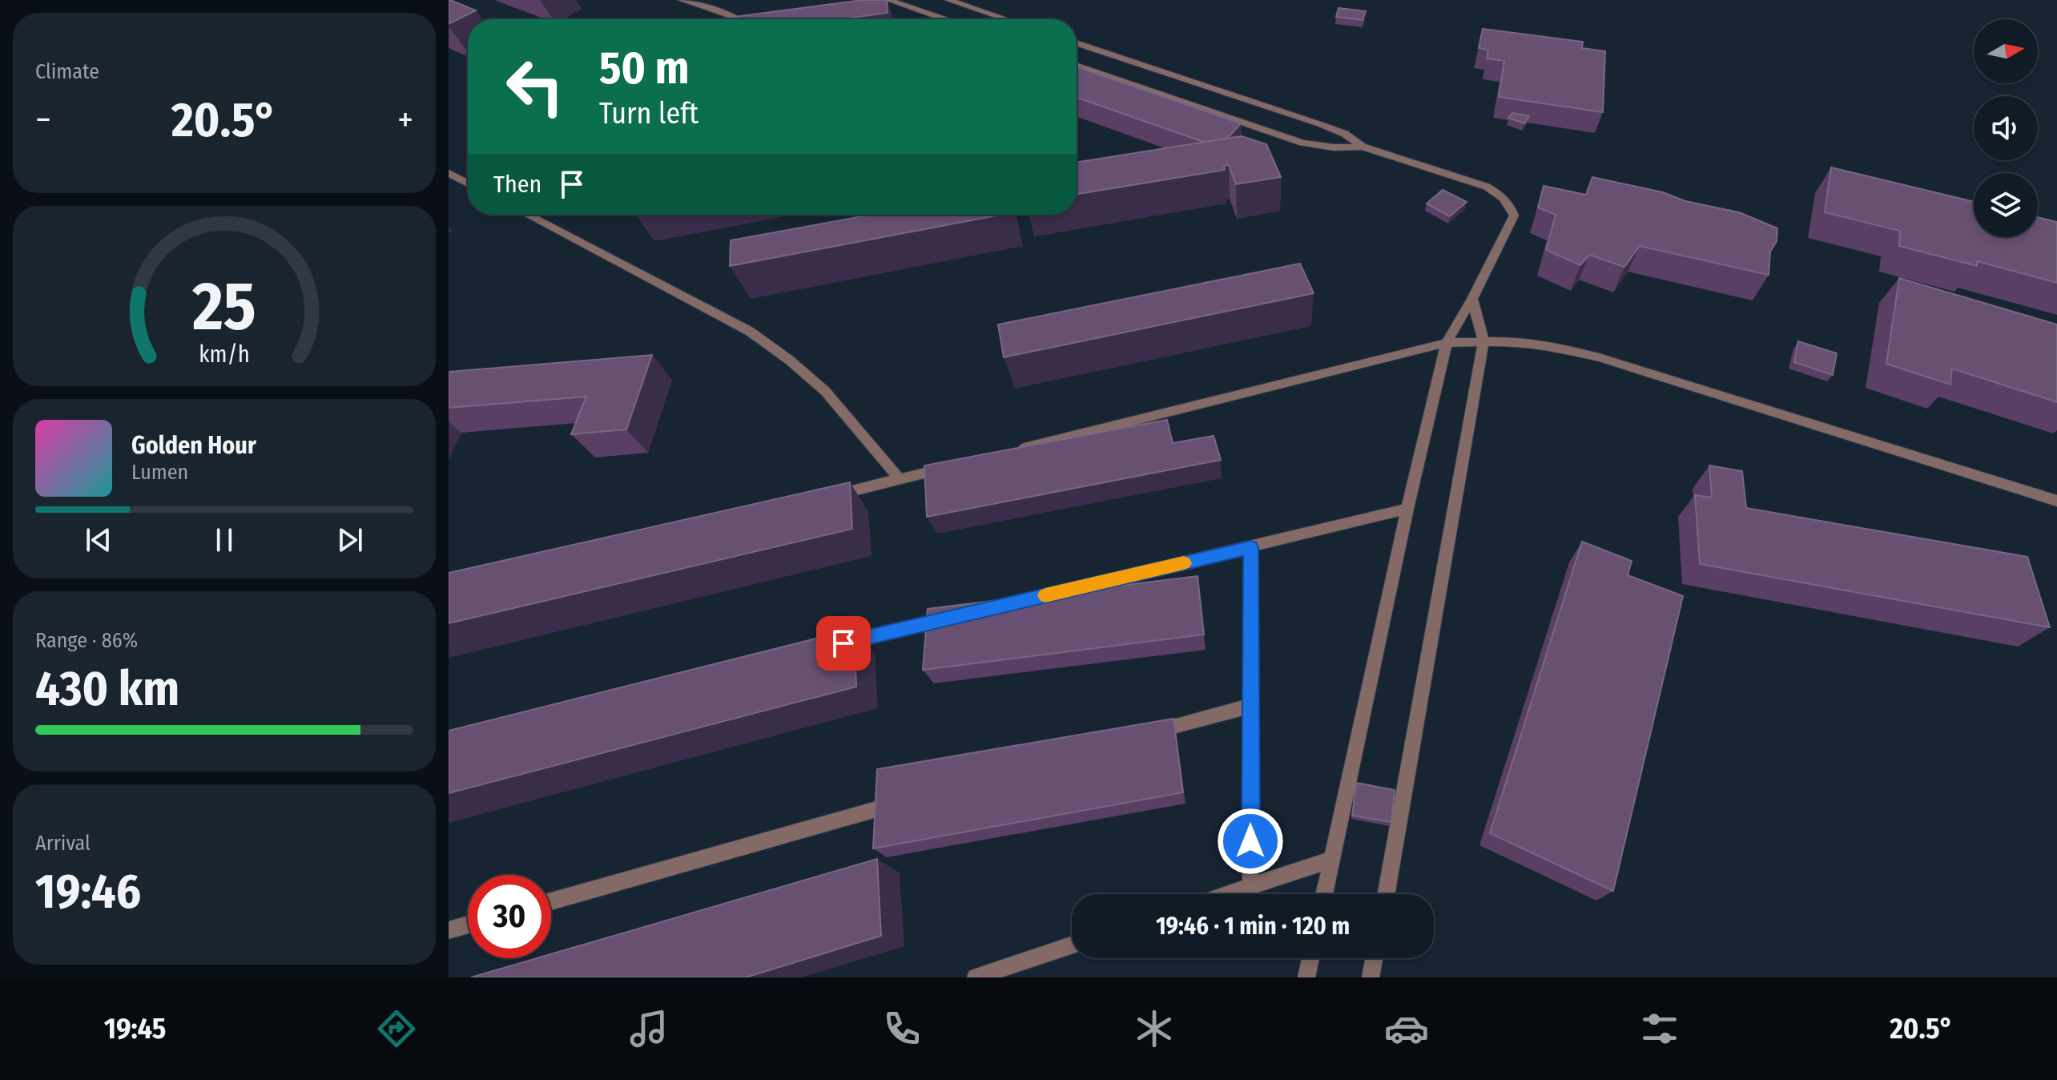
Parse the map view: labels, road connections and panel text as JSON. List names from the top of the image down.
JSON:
{
  "north": "right",
  "page": {
    "tile": [
      "Climate",
      ["Range · 86%", "430 km"],
      ["Arrival", "19:46"]
    ],
    "turn": ["50 m", "Turn left"],
    "heat": ["−", "20.5°", "+"],
    "then": "Then",
    "song": ["Golden Hour", "Lumen"],
    "limit": "30",
    "trip": "19:46 · 1 min · 120 m",
    "tabs": ["19:45", "20.5°"],
    "gauge": ["25", "km/h"]
  }
}
